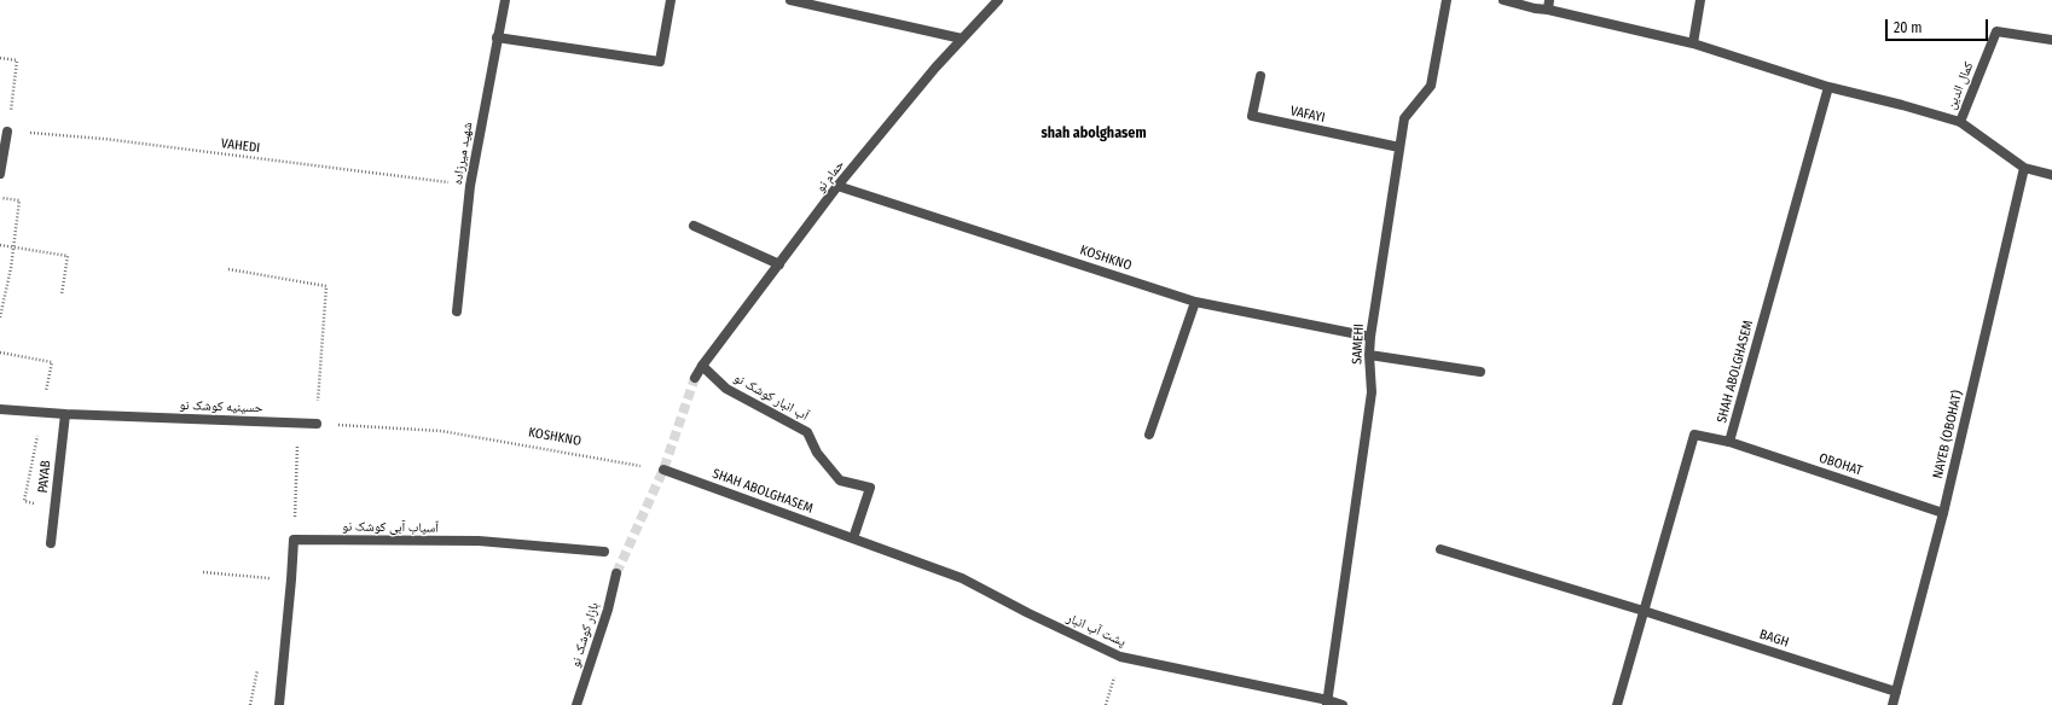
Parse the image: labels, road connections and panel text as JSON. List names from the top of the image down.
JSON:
{
  "streets": {
    "street": [
      "کمال الدین",
      "VAFAYI",
      "شهید میرزاده",
      "حمام نو",
      "KOSHKNO",
      "SAMEHI",
      "SHAH ABOLGHASEM",
      "آب انبار کوشک نو",
      "حسینیه کوشک نو",
      "NAYEB (OBOHAT)",
      "OBOHAT",
      "PAYAB",
      "آسیاب آبی کوشک نو",
      "پشت آب انبار",
      "بازار کوشک نو",
      "BAGH"
    ],
    "path": ["VAHEDI"]
  },
  "crossings": [
    ["VAFAYI", "SAMEHI"],
    ["VAHEDI", "شهید میرزاده"],
    ["حمام نو", "KOSHKNO"],
    ["حمام نو", "آب انبار کوشک نو"],
    ["KOSHKNO", "SAMEHI"],
    ["KOSHKNO", "SHAH ABOLGHASEM"],
    ["KOSHKNO", "حسینیه کوشک نو"],
    ["SAMEHI", "پشت آب انبار"],
    ["SHAH ABOLGHASEM", "آب انبار کوشک نو"],
    ["SHAH ABOLGHASEM", "OBOHAT"],
    ["SHAH ABOLGHASEM", "پشت آب انبار"],
    ["SHAH ABOLGHASEM", "BAGH"],
    ["آب انبار کوشک نو", "پشت آب انبار"],
    ["حسینیه کوشک نو", "PAYAB"],
    ["NAYEB (OBOHAT)", "OBOHAT"],
    ["NAYEB (OBOHAT)", "BAGH"]
  ],
  "districts": ["shah abolghasem"],
  "scale_bar": "20 m"
}
